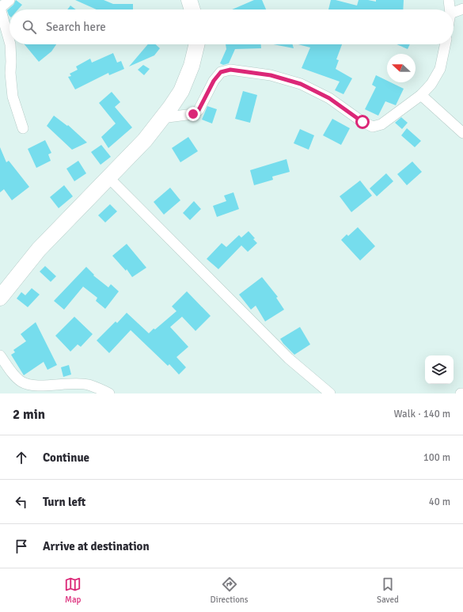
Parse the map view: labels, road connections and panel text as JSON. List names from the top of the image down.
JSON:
{
  "north": "left",
  "page": {
    "search": "Search here",
    "heading": ["2 min", "Walk · 140 m"],
    "list": [
      ["Continue", "100 m"],
      ["Turn left", "40 m"],
      "Arrive at destination"
    ],
    "nav": ["Map", "Directions", "Saved"]
  }
}
